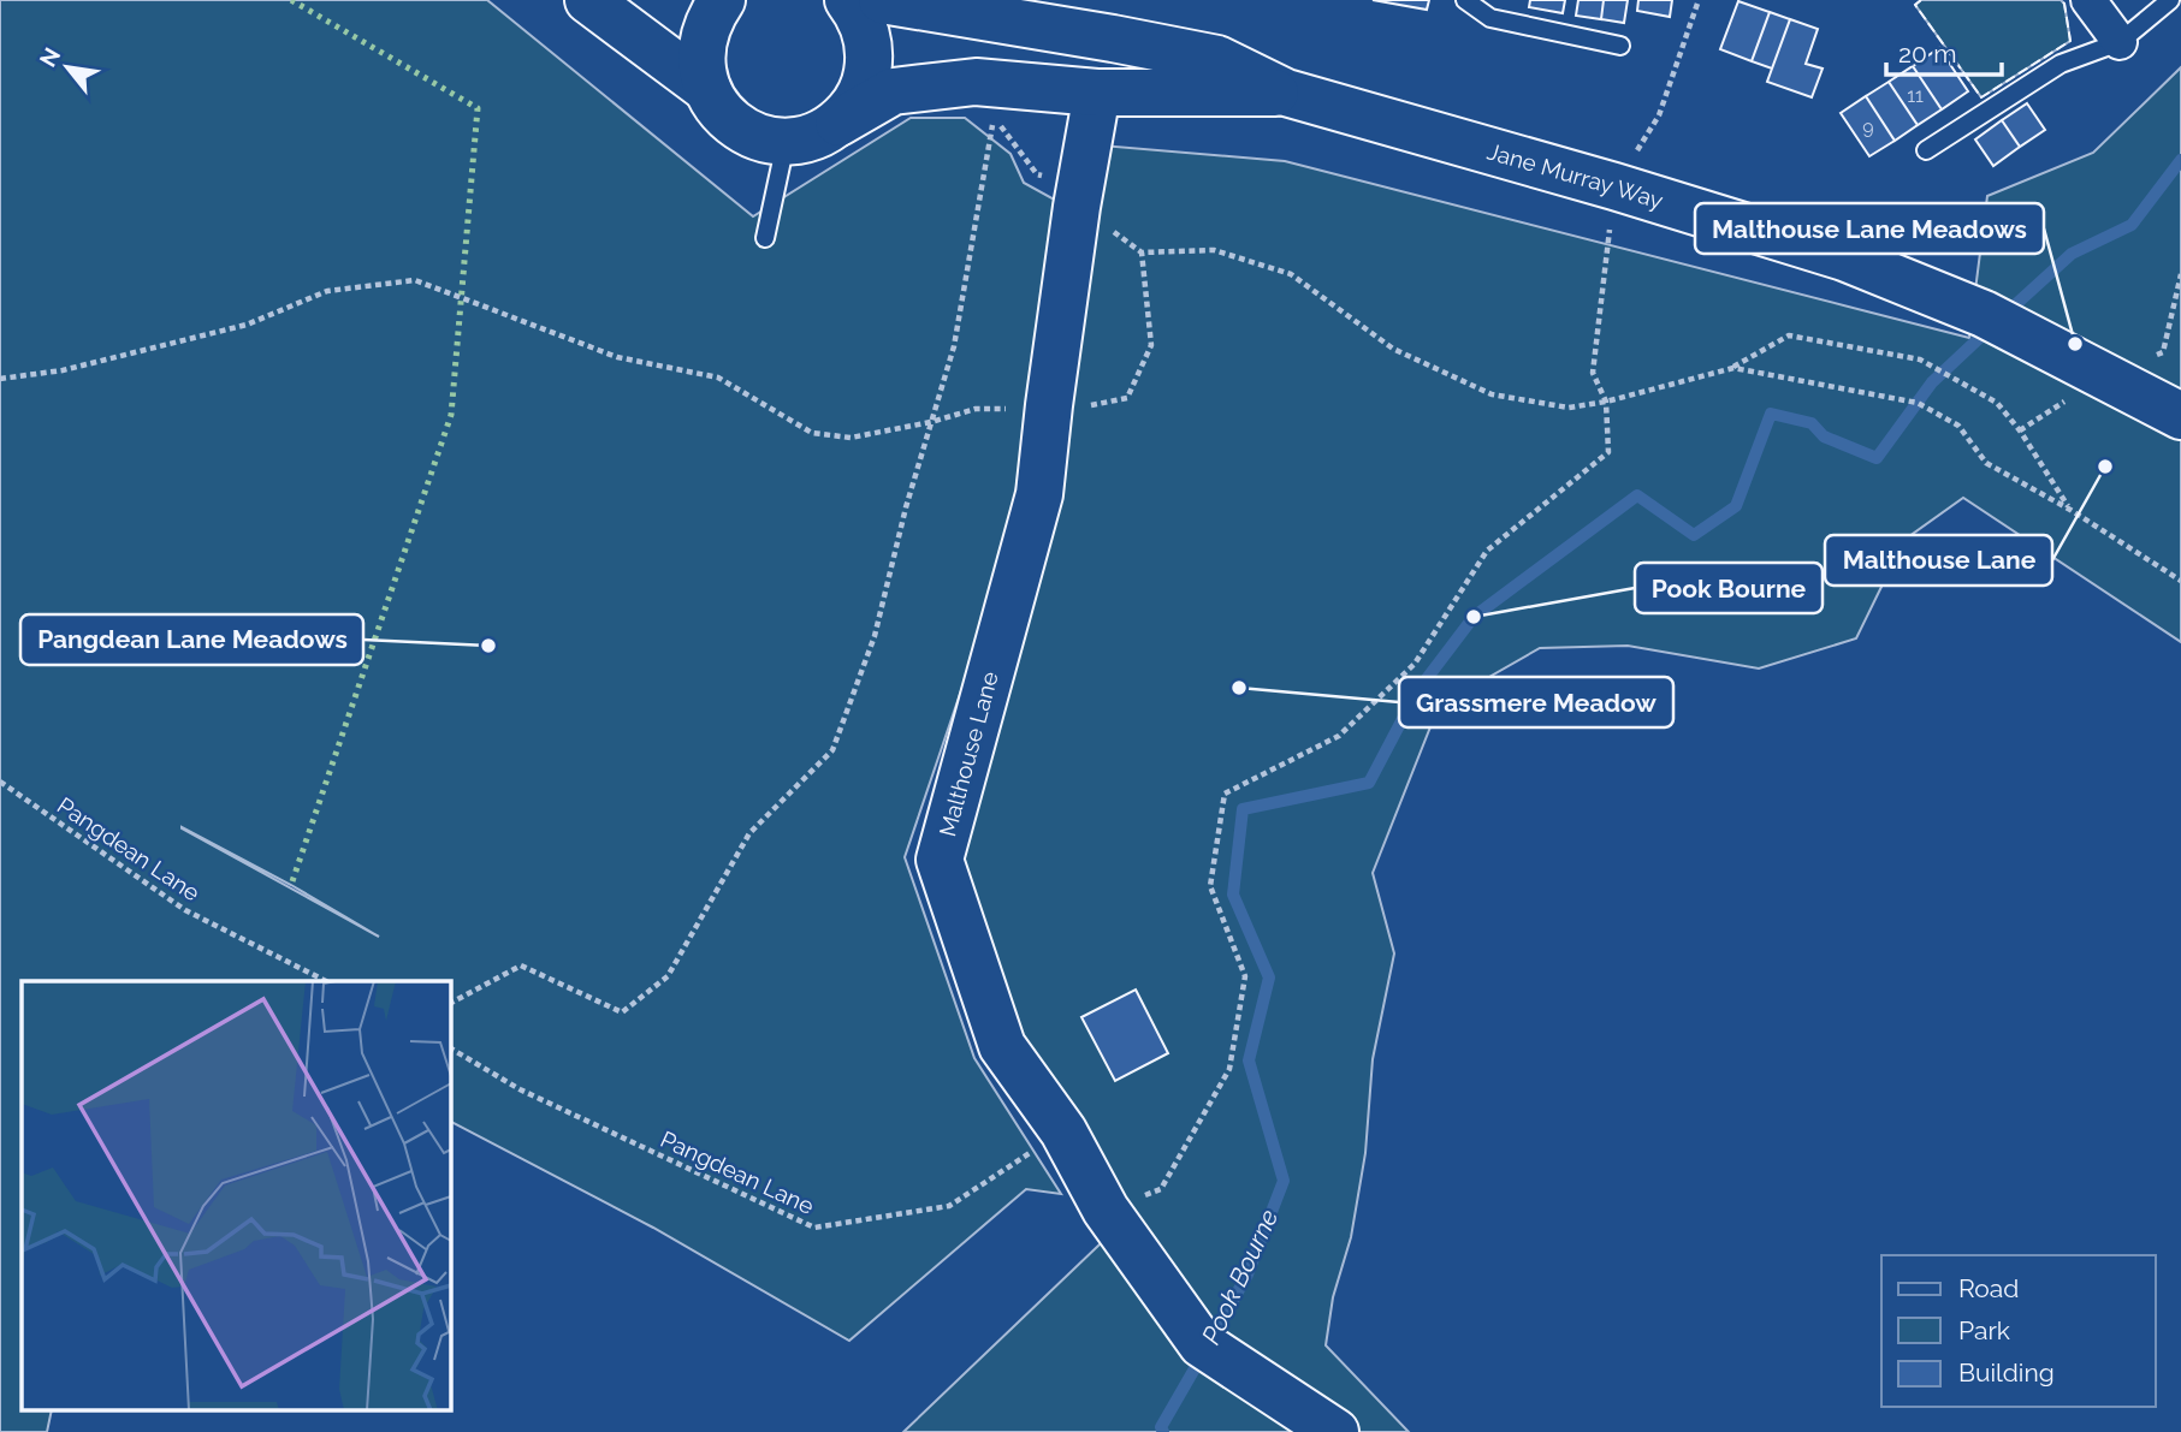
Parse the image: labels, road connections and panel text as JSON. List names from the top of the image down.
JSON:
{
  "streets": {
    "main road": ["Jane Murray Way", "Malthouse Lane"],
    "path": ["Pangdean Lane"]
  },
  "crossings": [
    ["Jane Murray Way", "Malthouse Lane"],
    ["Malthouse Lane", "Pangdean Lane"]
  ],
  "water": ["Pook Bourne"],
  "places": [
    "Malthouse Lane Meadows",
    "Malthouse Lane",
    "Pook Bourne",
    "Pangdean Lane Meadows",
    "Grassmere Meadow"
  ],
  "house_numbers": ["11", "9"],
  "legend": ["Road", "Park", "Building"],
  "scale_bar": "20 m",
  "north": "top left"
}
